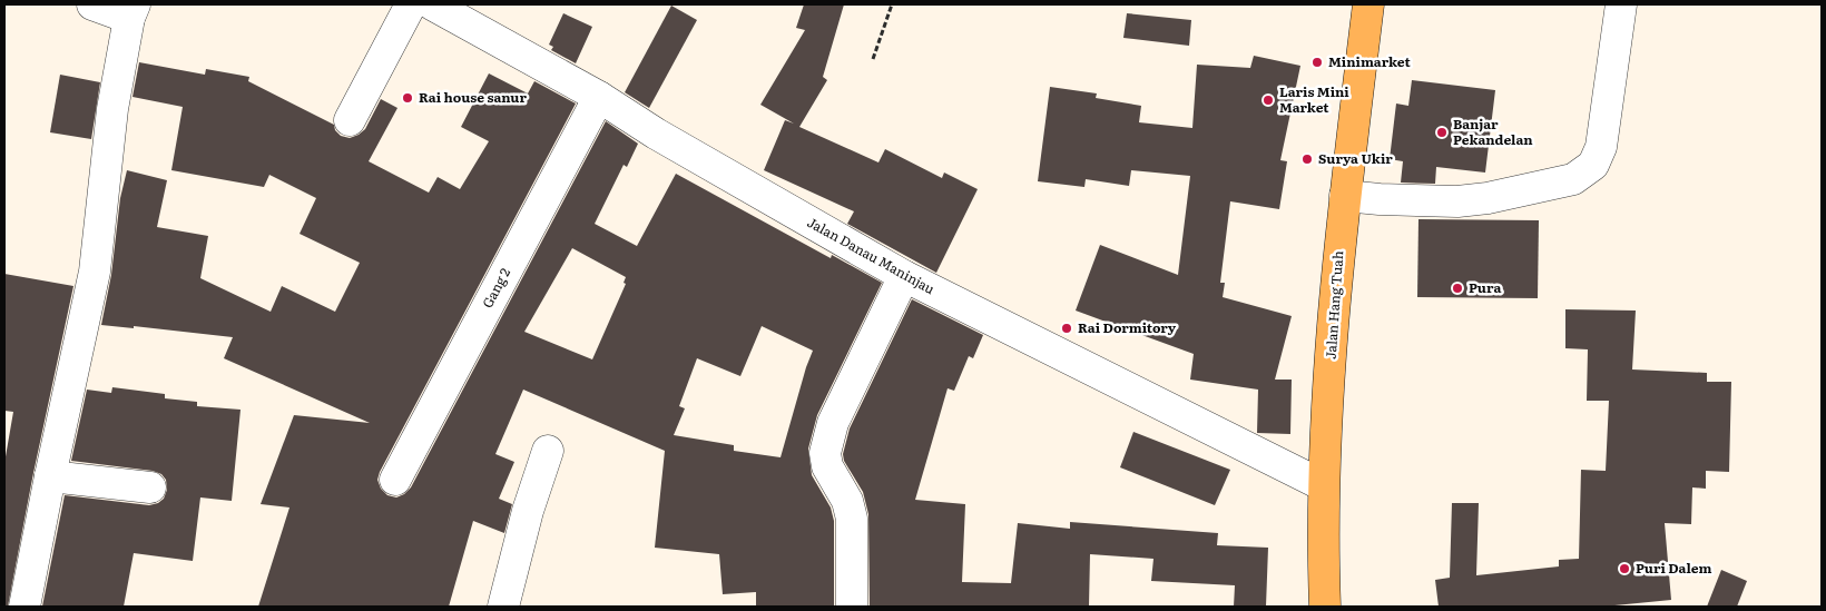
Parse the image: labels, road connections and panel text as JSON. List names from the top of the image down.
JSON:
{
  "streets": {
    "main road": ["Jalan Hang Tuah"],
    "street": ["Jalan Danau Maninjau", "Gang 2"]
  },
  "crossings": [
    ["Jalan Danau Maninjau", "Gang 2"],
    ["Jalan Danau Maninjau", "Jalan Hang Tuah"]
  ],
  "places": [
    "Minimarket",
    "Rai house sanur",
    "Laris Mini Market",
    "Banjar Pekandelan",
    "Surya Ukir",
    "Pura",
    "Rai Dormitory",
    "Puri Dalem"
  ]
}
